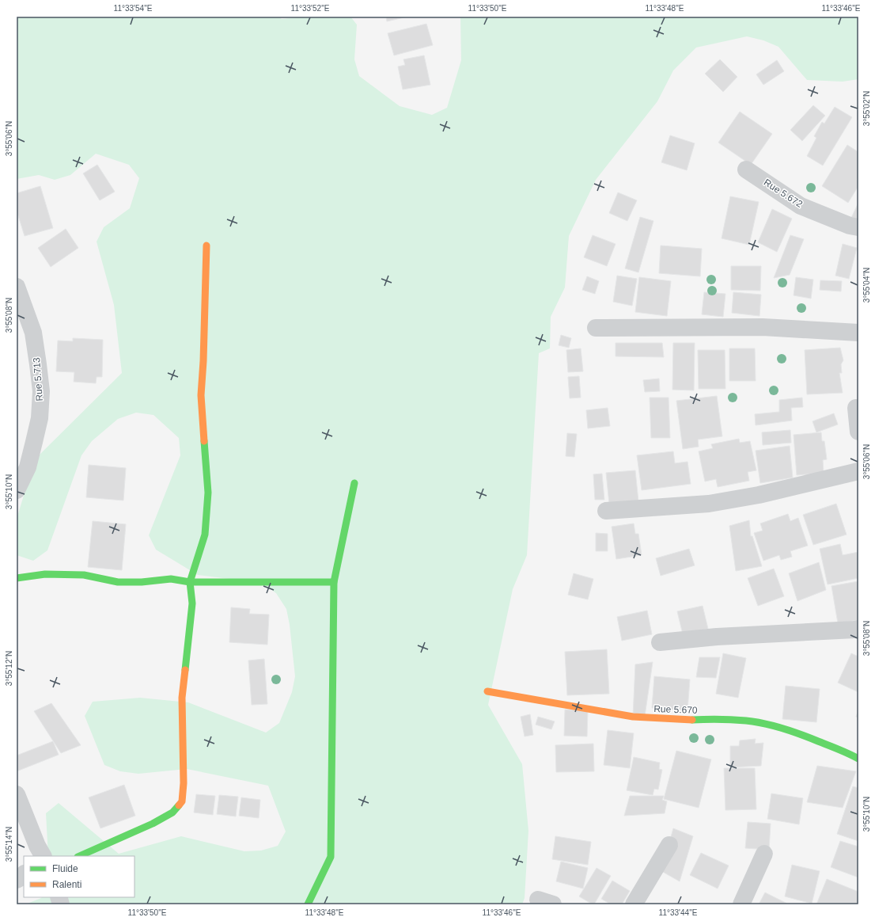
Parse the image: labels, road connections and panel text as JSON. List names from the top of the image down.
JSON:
{
  "streets": {
    "street": ["Rue 5.672", "Rue 5.713", "Rue 5.670"]
  },
  "legend": ["Fluide", "Ralenti"],
  "coordinates": [
    "11°33'54\"E",
    "11°33'52\"E",
    "11°33'50\"E",
    "11°33'48\"E",
    "11°33'46\"E",
    "3°55'02\"N",
    "3°55'06\"N",
    "3°55'04\"N",
    "3°55'08\"N",
    "3°55'10\"N",
    "3°55'12\"N",
    "3°55'14\"N",
    "11°33'44\"E"
  ]
}
